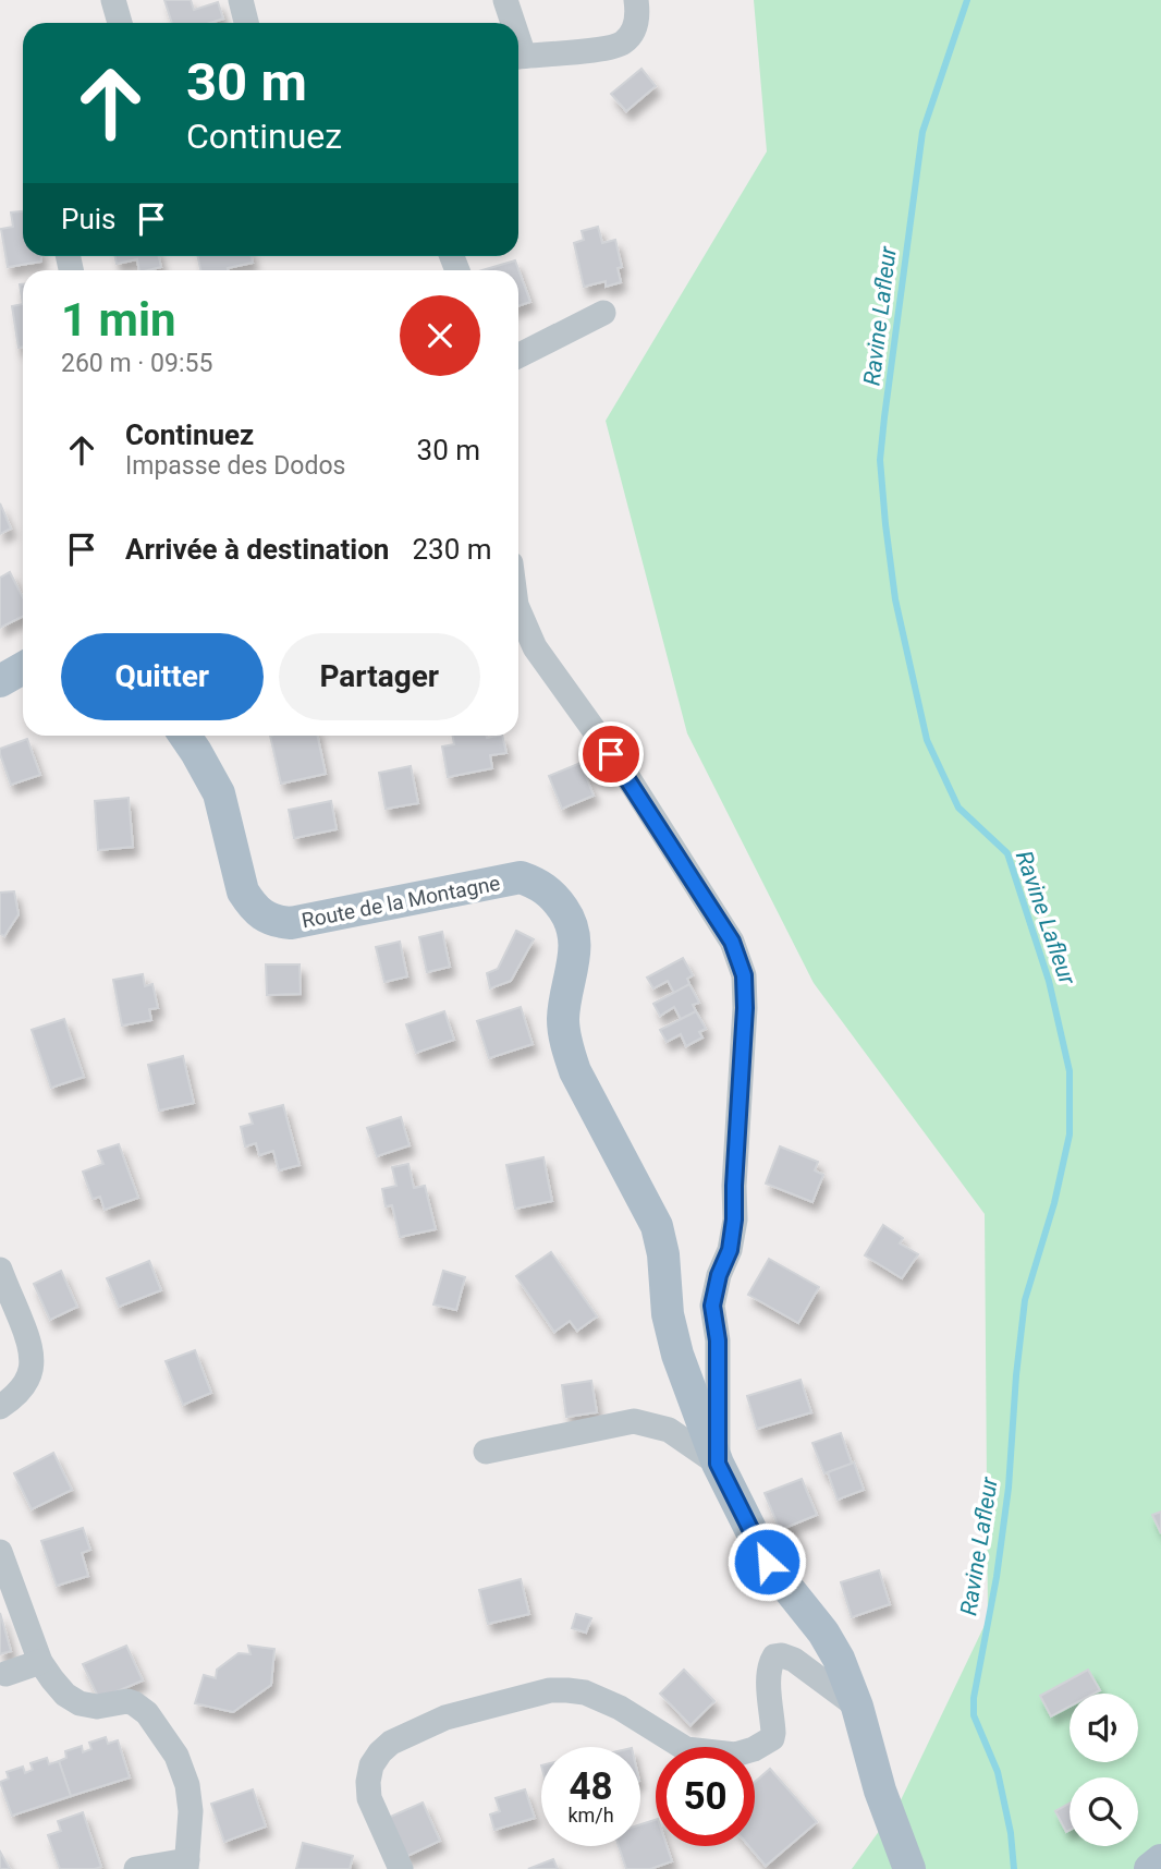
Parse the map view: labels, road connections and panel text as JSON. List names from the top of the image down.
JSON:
{
  "streets": {
    "main road": ["Route de la Montagne"]
  },
  "water": ["Ravine Lafleur"],
  "page": {
    "turn": ["30 m", "Continuez"],
    "then": "Puis",
    "heading": ["1 min", "260 m · 09:55"],
    "list": [
      {
        "name": "Continuez",
        "note": "Impasse des Dodos",
        "value": "30 m"
      },
      {
        "name": "Arrivée à destination",
        "value": "230 m"
      }
    ],
    "buttons": ["Quitter", "Partager"],
    "speed": "48 km/h",
    "limit": "50"
  }
}
